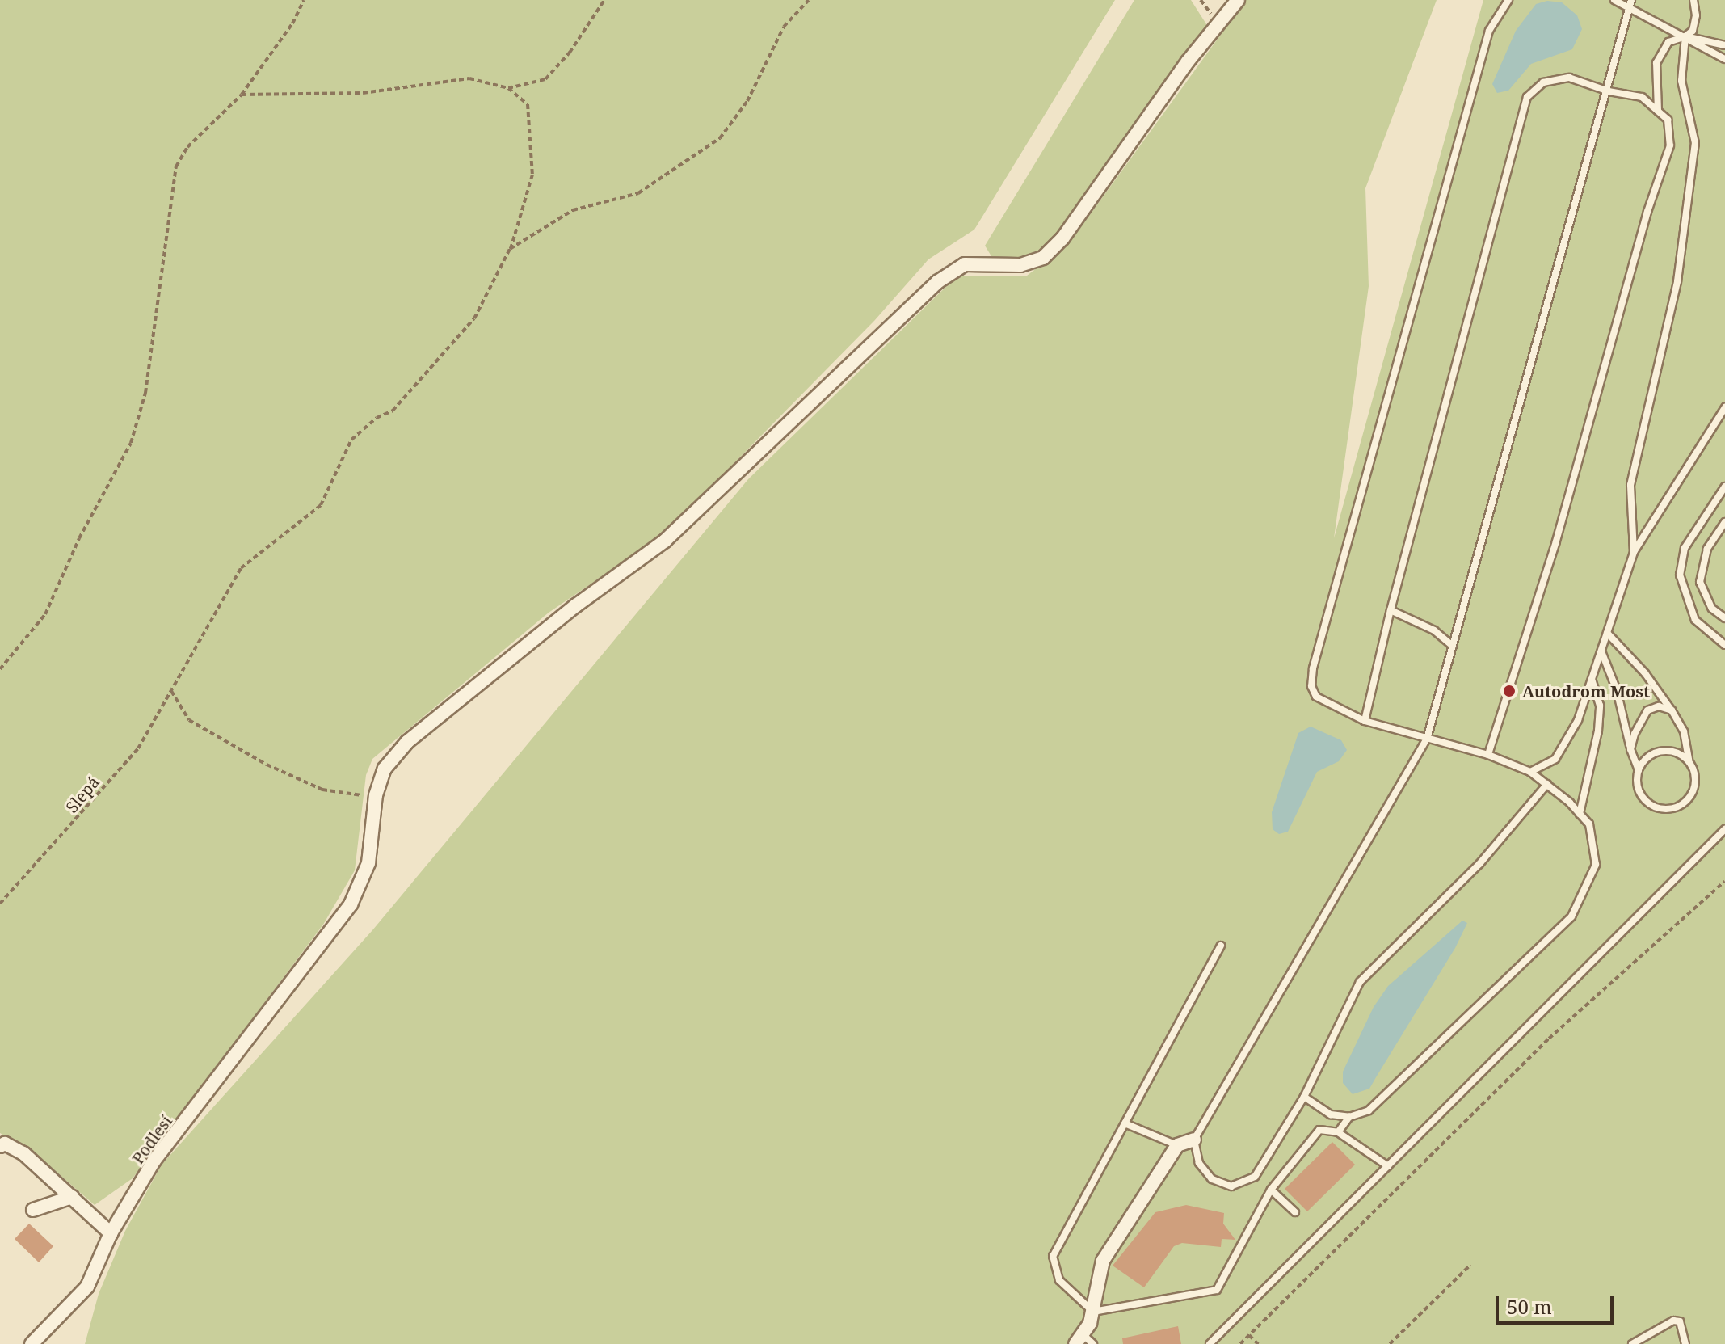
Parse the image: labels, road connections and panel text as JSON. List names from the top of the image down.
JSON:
{
  "streets": {
    "street": ["Podlesí"],
    "path": ["Slepá"]
  },
  "places": ["Autodrom Most"],
  "scale_bar": "50 m"
}
